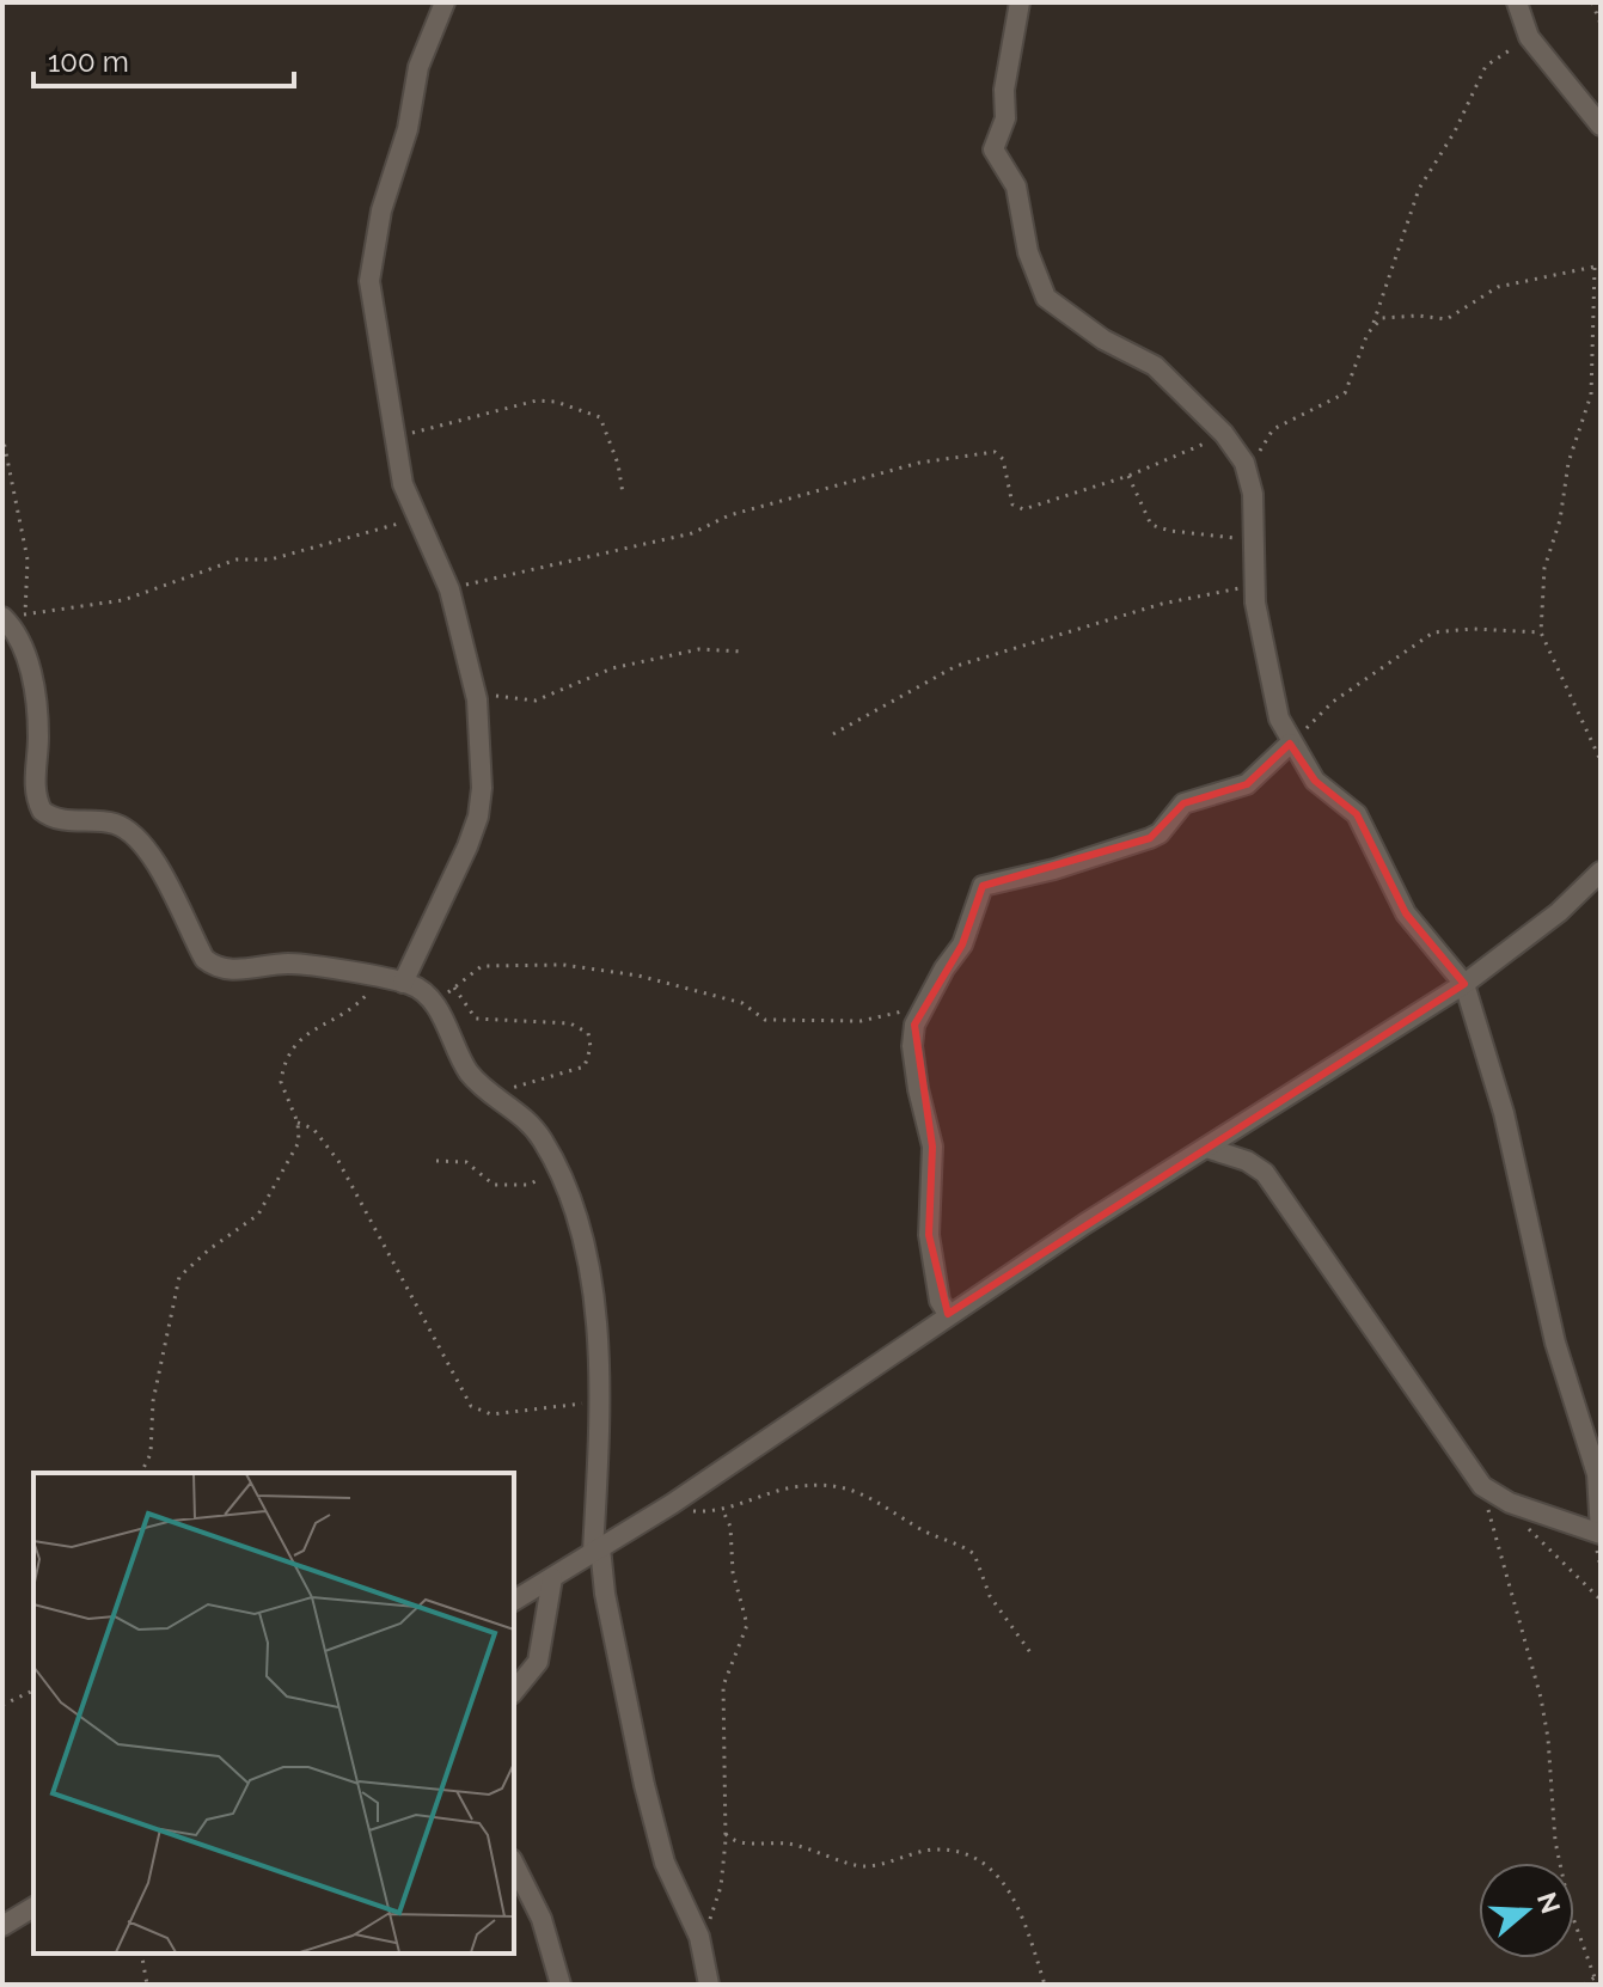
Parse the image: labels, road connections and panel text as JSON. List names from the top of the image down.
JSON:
{
  "scale_bar": "100 m",
  "north": "right"
}
